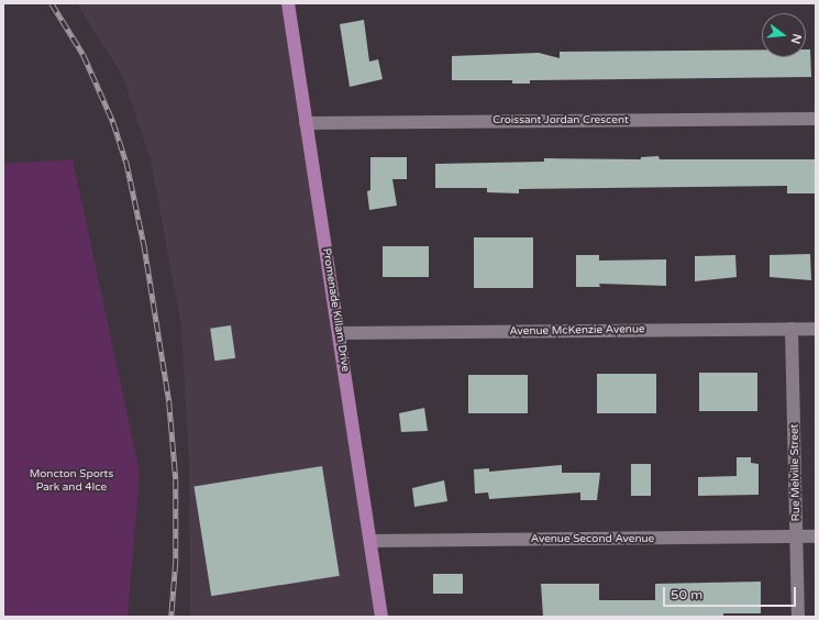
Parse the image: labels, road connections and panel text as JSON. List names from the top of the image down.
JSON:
{
  "streets": {
    "main road": ["Promenade Killam Drive"],
    "street": [
      "Croissant Jordan Crescent",
      "Avenue McKenzie Avenue",
      "Rue Melville Street",
      "Avenue Second Avenue"
    ]
  },
  "crossings": [
    ["Croissant Jordan Crescent", "Promenade Killam Drive"],
    ["Promenade Killam Drive", "Avenue McKenzie Avenue"],
    ["Promenade Killam Drive", "Avenue Second Avenue"],
    ["Avenue McKenzie Avenue", "Rue Melville Street"],
    ["Rue Melville Street", "Avenue Second Avenue"]
  ],
  "parks": ["Moncton Sports Park and 4Ice"],
  "scale_bar": "50 m",
  "north": "right"
}
